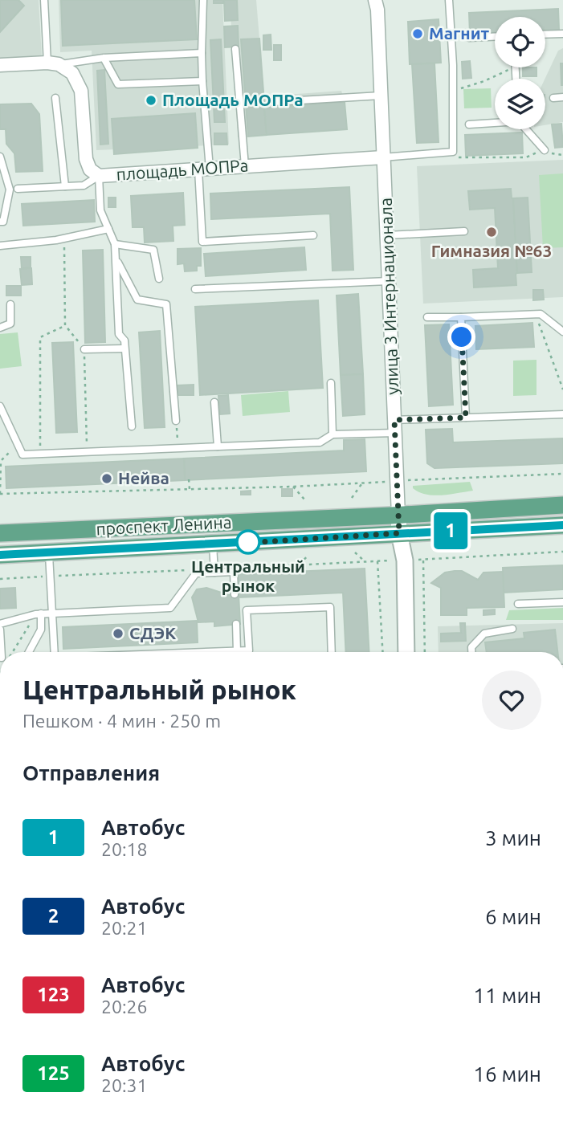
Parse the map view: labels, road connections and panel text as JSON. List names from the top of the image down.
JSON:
{
  "streets": {
    "main road": ["проспект Ленина"],
    "street": ["площадь МОПРа", "улица 3 Интернационала"]
  },
  "crossings": [
    ["площадь МОПРа", "улица 3 Интернационала"],
    ["улица 3 Интернационала", "проспект Ленина"]
  ],
  "places": [
    "Магнит",
    "Площадь МОПРа",
    "Гимназия №63",
    "Нейва",
    "Центральный рынок",
    "СДЭК"
  ],
  "lines": ["bus line 1"],
  "page": {
    "on_map": "1",
    "heading": [
      ["Центральный рынок", "Пешком · 4 мин · 250 m"],
      "Отправления"
    ],
    "list": [
      {
        "mark": "1",
        "name": "Автобус",
        "note": "20:18",
        "value": "3 мин"
      },
      {
        "mark": "2",
        "name": "Автобус",
        "note": "20:21",
        "value": "6 мин"
      },
      {
        "mark": "123",
        "name": "Автобус",
        "note": "20:26",
        "value": "11 мин"
      },
      {
        "mark": "125",
        "name": "Автобус",
        "note": "20:31",
        "value": "16 мин"
      }
    ]
  }
}
